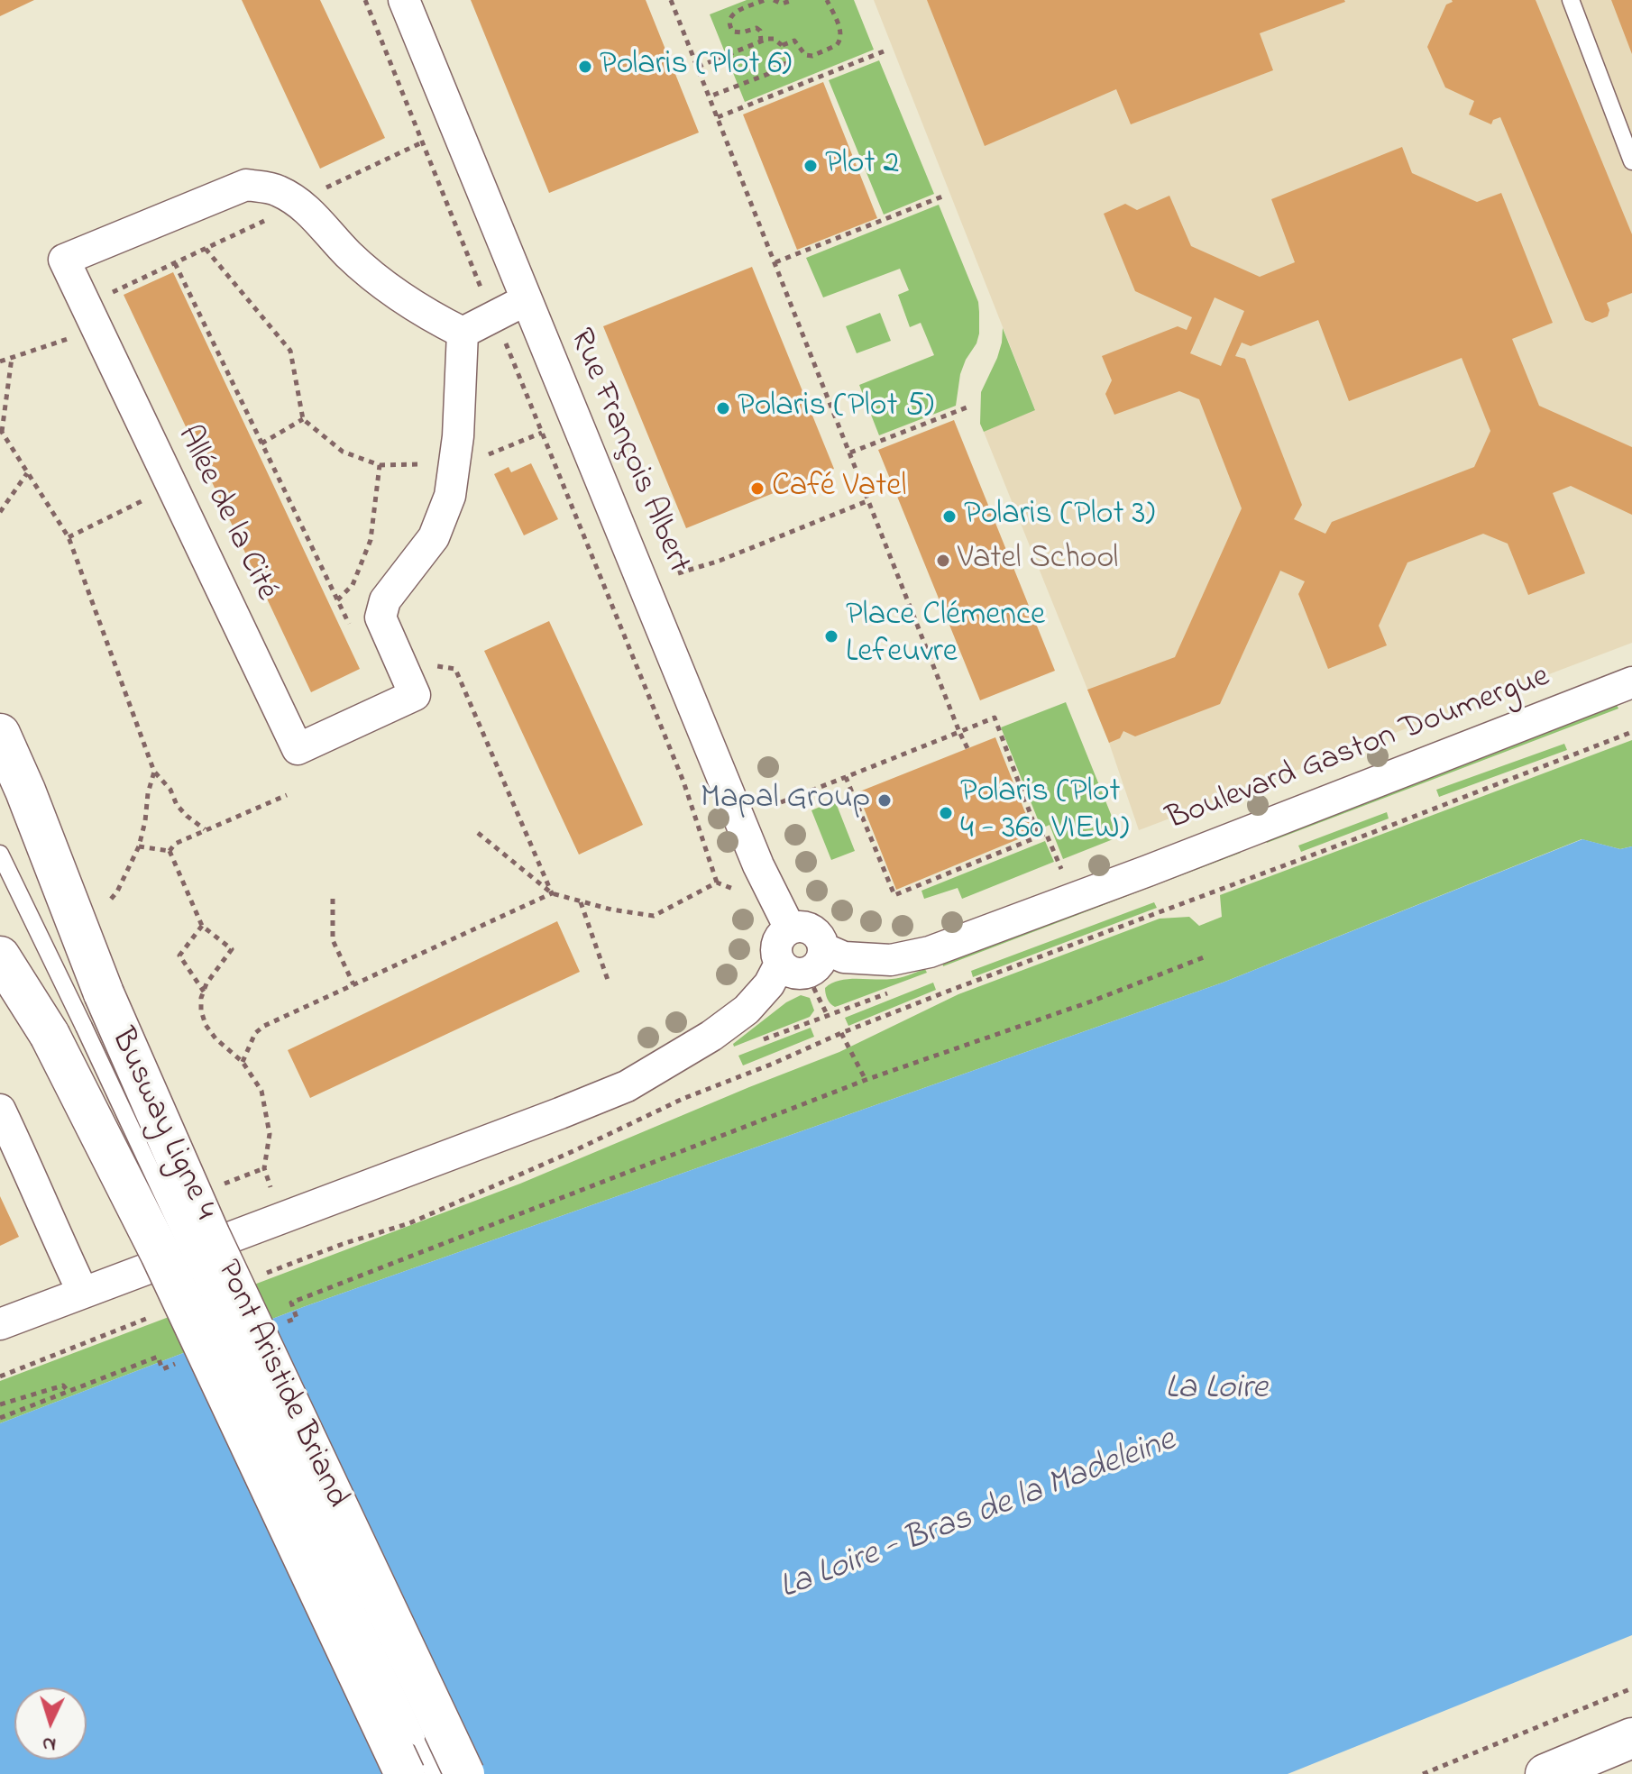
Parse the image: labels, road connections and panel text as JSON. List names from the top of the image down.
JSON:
{
  "streets": {
    "main road": ["Pont Aristide Briand"],
    "street": ["Rue François Albert", "Allée de la Cité", "Boulevard Gaston Doumergue"],
    "lane": ["Busway Ligne 4"]
  },
  "crossings": [
    ["Rue François Albert", "Boulevard Gaston Doumergue"],
    ["Busway Ligne 4", "Pont Aristide Briand"]
  ],
  "water": ["La Loire", "La Loire - Bras de la Madeleine"],
  "places": [
    "Polaris (Plot 6)",
    "Plot 2",
    "Polaris (Plot 5)",
    "Café Vatel",
    "Polaris (Plot 3)",
    "Vatel School",
    "Place Clémence Lefeuvre",
    "Mapal Group",
    "Polaris (Plot 4 - 360 VIEW)"
  ],
  "north": "bottom"
}
